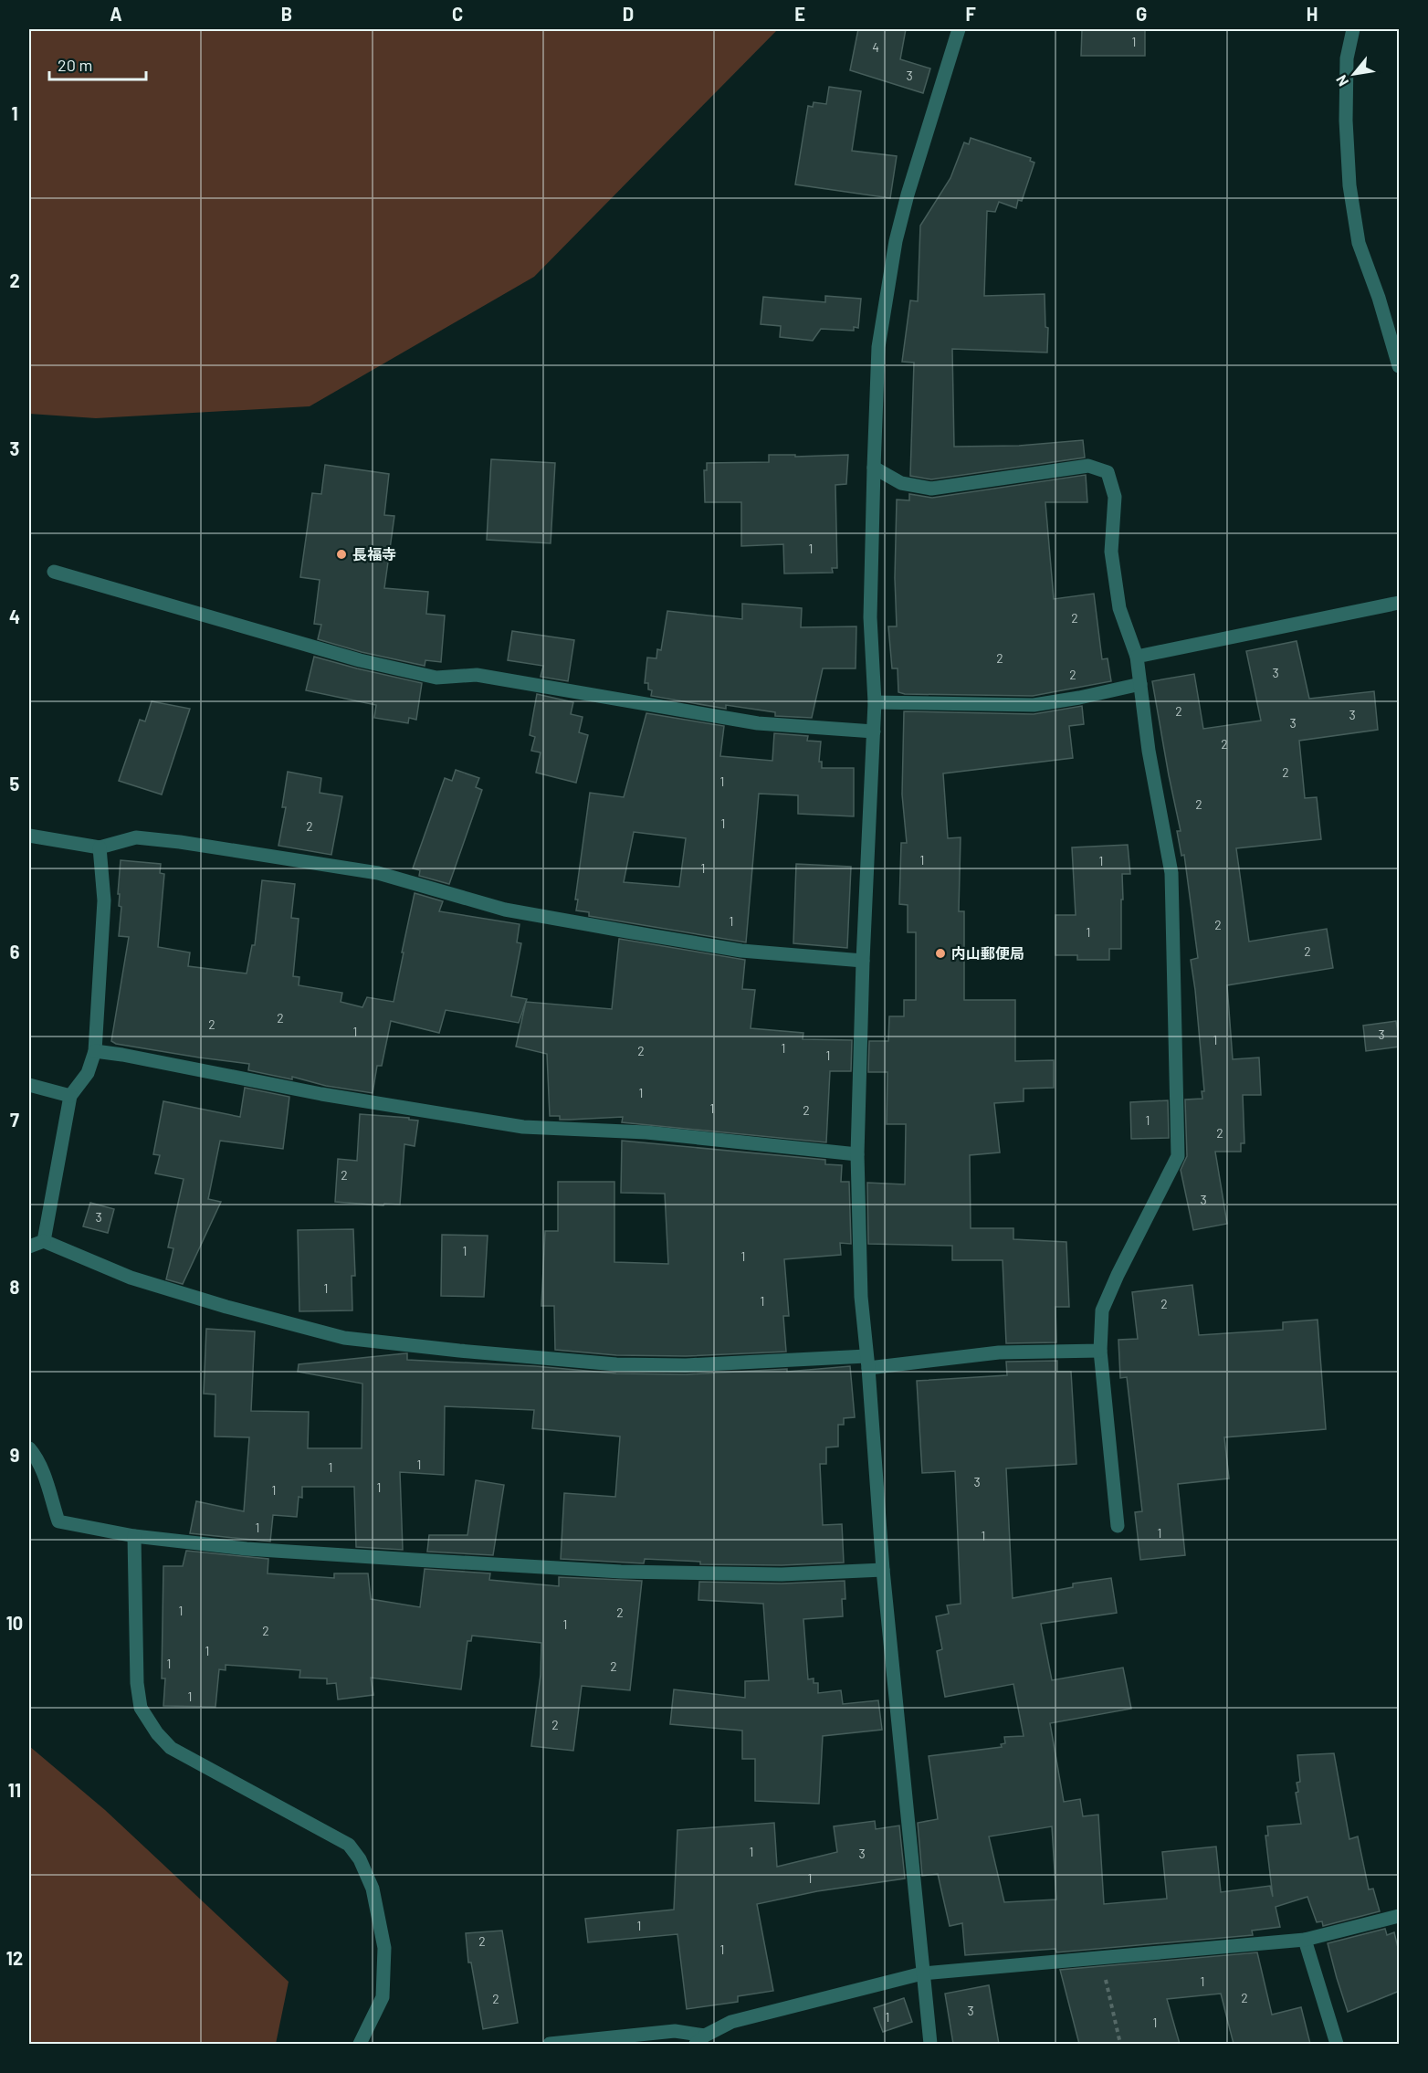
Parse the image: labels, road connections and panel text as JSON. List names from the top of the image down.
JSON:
{
  "places": ["長福寺", "内山郵便局"],
  "house_numbers": [
    "1",
    "4",
    "3",
    "1",
    "2",
    "2",
    "3",
    "2",
    "2",
    "3",
    "3",
    "2",
    "2",
    "1",
    "2",
    "1",
    "2",
    "1",
    "1",
    "1",
    "1",
    "2",
    "1",
    "2",
    "2",
    "2",
    "1",
    "3",
    "1",
    "1",
    "2",
    "1",
    "1",
    "1",
    "2",
    "1",
    "2",
    "2",
    "3",
    "3",
    "1",
    "1",
    "1",
    "1",
    "2",
    "1",
    "1",
    "3",
    "1",
    "1",
    "1",
    "1",
    "1",
    "1",
    "2",
    "1",
    "2",
    "1",
    "1",
    "2",
    "1",
    "2",
    "1",
    "3",
    "1",
    "1",
    "2",
    "1",
    "1",
    "2",
    "2",
    "3",
    "1",
    "1"
  ],
  "scale_bar": "20 m",
  "north": "bottom left",
  "grid": {
    "columns": [
      "A",
      "B",
      "C",
      "D",
      "E",
      "F",
      "G",
      "H"
    ],
    "rows": [
      "1",
      "2",
      "3",
      "4",
      "5",
      "6",
      "7",
      "8",
      "9",
      "10",
      "11",
      "12"
    ]
  }
}
